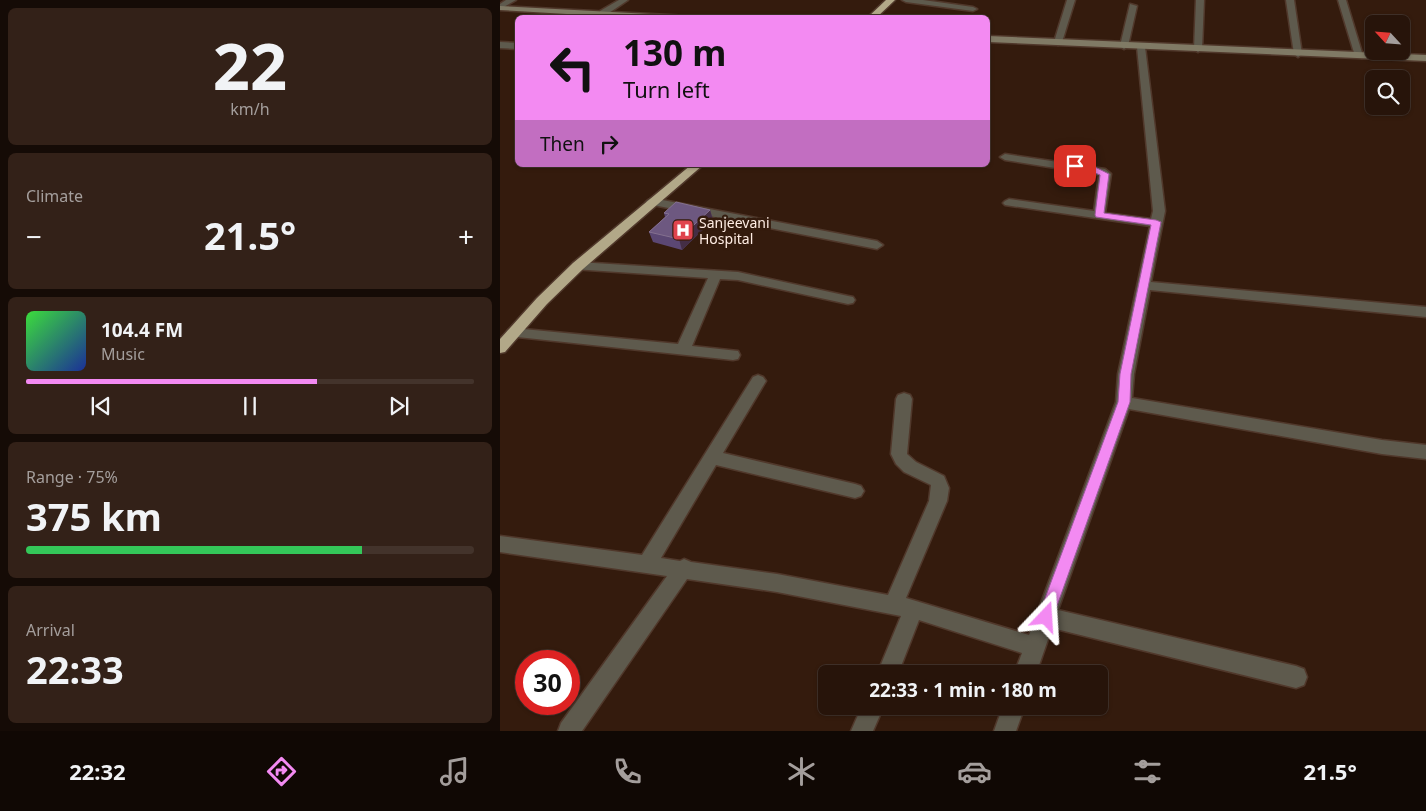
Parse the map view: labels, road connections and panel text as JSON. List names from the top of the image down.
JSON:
{
  "places": {
    "hospital": ["Sanjeevani Hospital"]
  },
  "north": "top left",
  "page": {
    "tile": [
      ["22", "km/h"],
      "Climate",
      ["Range · 75%", "375 km"],
      ["Arrival", "22:33"]
    ],
    "turn": ["130 m", "Turn left"],
    "then": "Then",
    "heat": ["−", "21.5°", "+"],
    "song": ["104.4 FM", "Music"],
    "limit": "30",
    "trip": "22:33 · 1 min · 180 m",
    "tabs": ["22:32", "21.5°"]
  }
}
